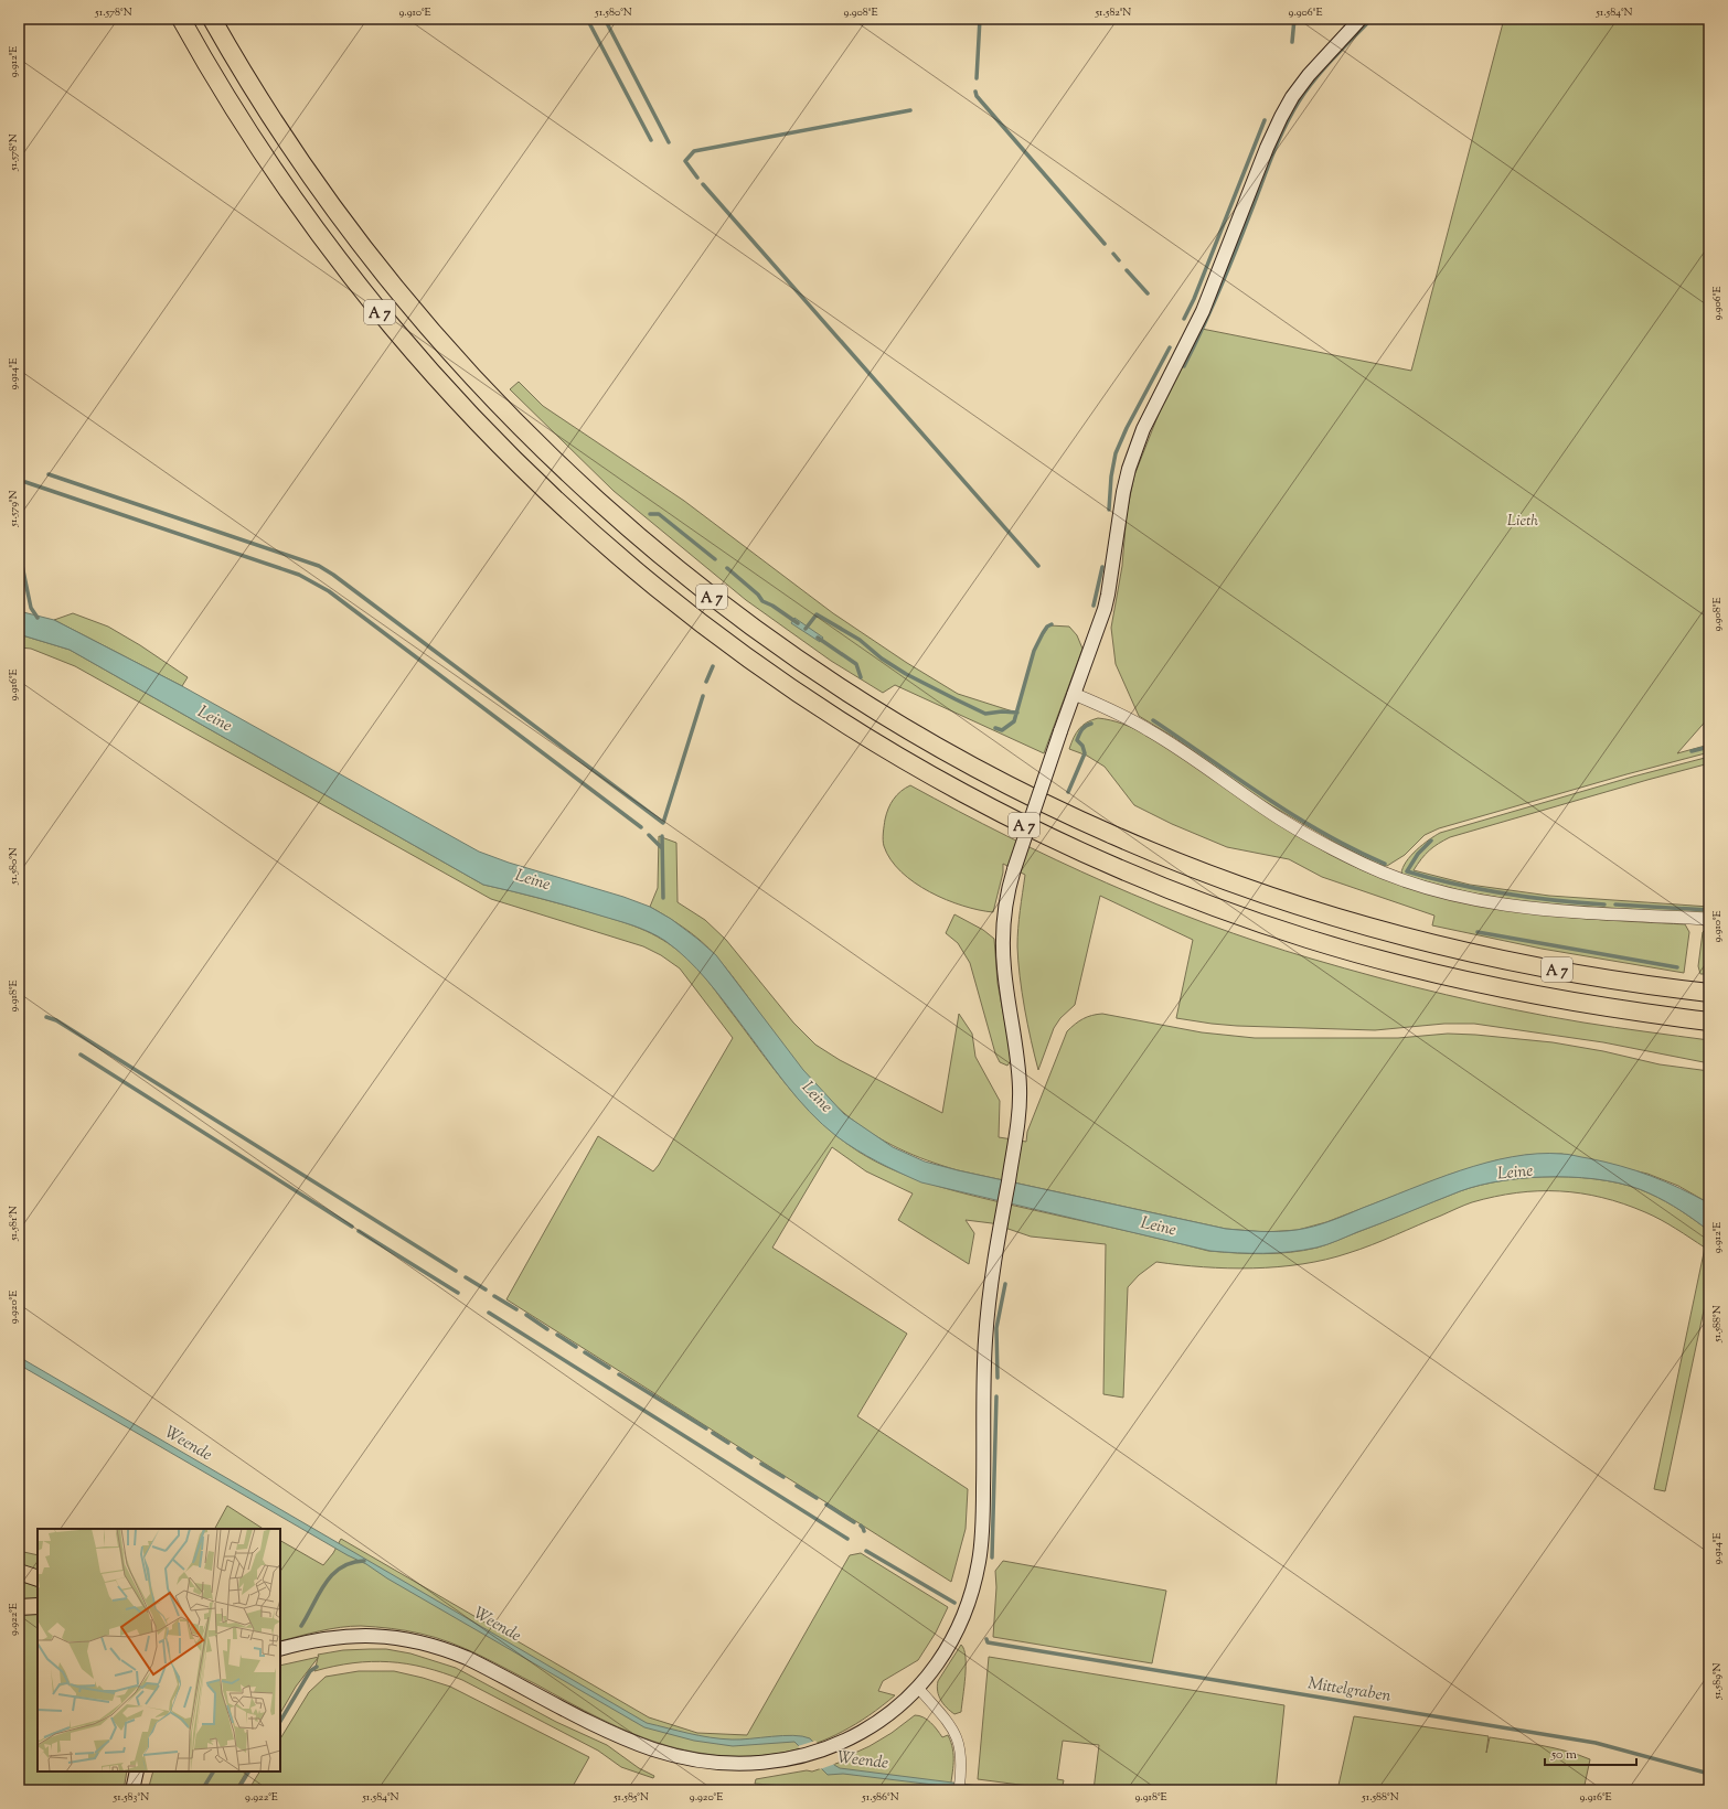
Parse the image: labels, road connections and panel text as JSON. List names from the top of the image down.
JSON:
{
  "streets": {
    "highway": ["A 7"]
  },
  "water": ["Leine", "Weende", "Mittelgraben"],
  "parks": ["Lieth"],
  "scale_bar": "50 m",
  "coordinates": [
    "51.578°N",
    "9.910°E",
    "51.580°N",
    "9.908°E",
    "51.582°N",
    "9.906°E",
    "51.584°N",
    "9.912°E",
    "9.914°E",
    "51.579°N",
    "9.916°E",
    "9.918°E",
    "51.581°N",
    "9.920°E",
    "51.588°N",
    "9.922°E",
    "51.589°N",
    "51.583°N",
    "51.585°N",
    "51.586°N"
  ]
}
